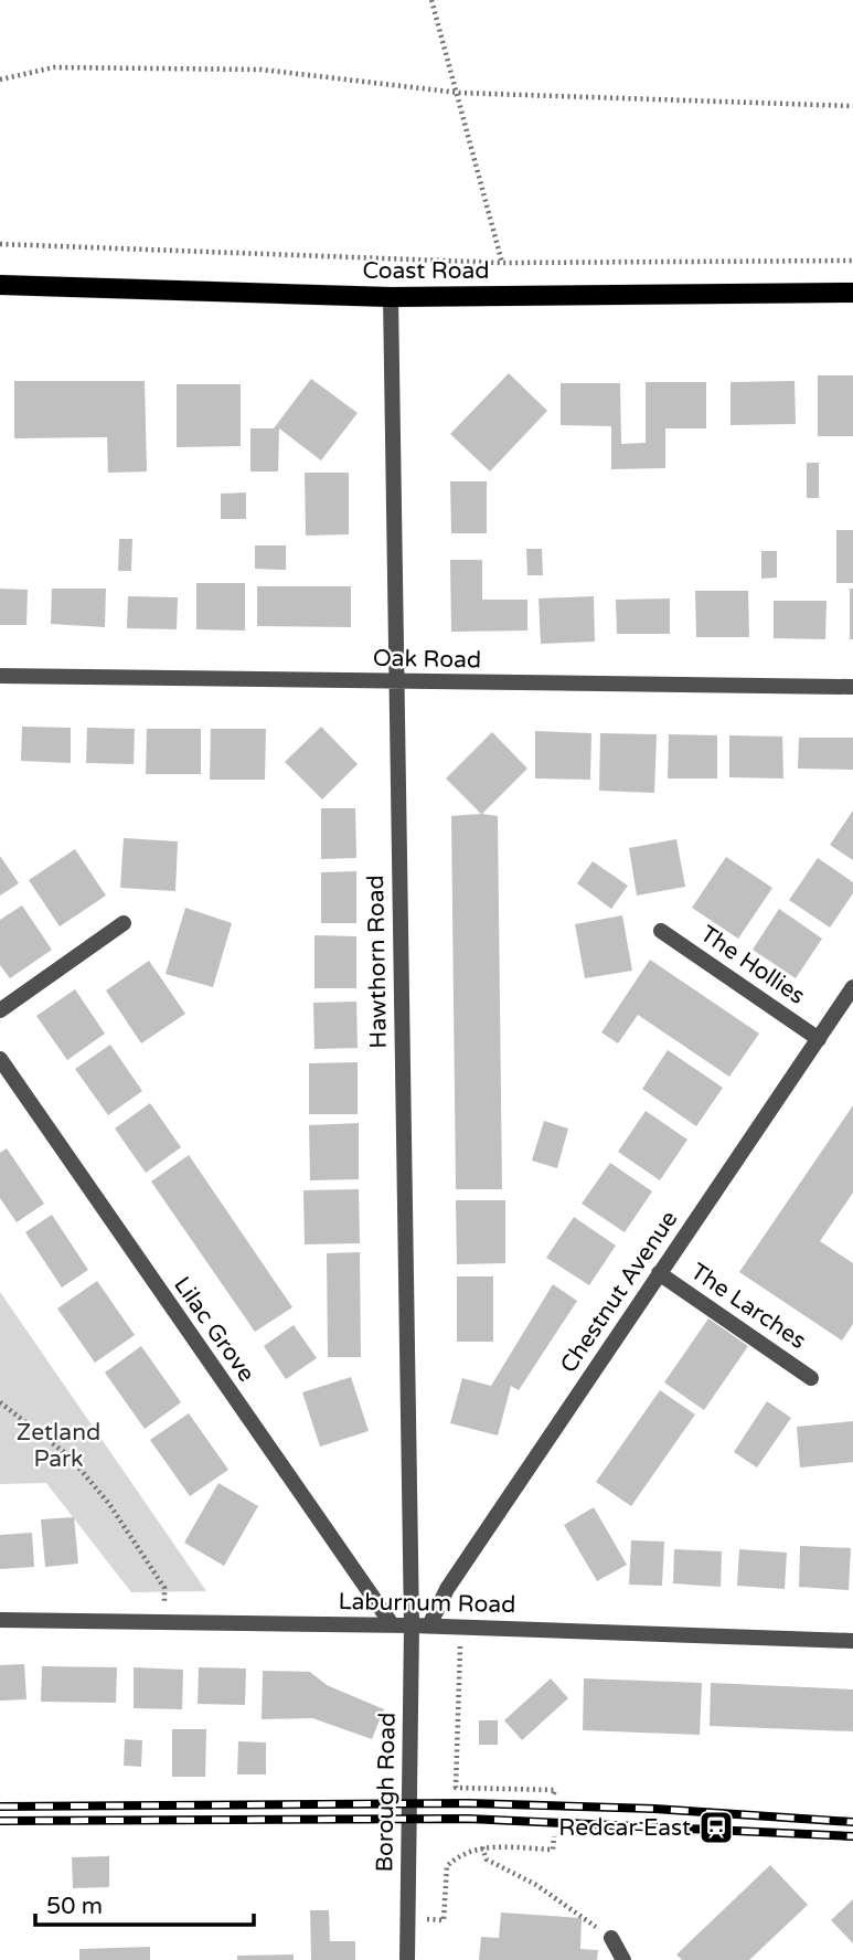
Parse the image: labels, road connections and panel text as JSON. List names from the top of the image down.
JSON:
{
  "streets": {
    "main road": ["Coast Road"],
    "street": [
      "Oak Road",
      "Hawthorn Road",
      "The Hollies",
      "Chestnut Avenue",
      "The Larches",
      "Lilac Grove",
      "Laburnum Road",
      "Borough Road"
    ]
  },
  "crossings": [
    ["Coast Road", "Hawthorn Road"],
    ["Oak Road", "Hawthorn Road"],
    ["Hawthorn Road", "Laburnum Road"],
    ["Hawthorn Road", "Borough Road"],
    ["The Hollies", "Chestnut Avenue"],
    ["Chestnut Avenue", "The Larches"],
    ["Chestnut Avenue", "Laburnum Road"],
    ["Lilac Grove", "Laburnum Road"],
    ["Laburnum Road", "Borough Road"]
  ],
  "parks": ["Zetland Park"],
  "places": {
    "station": ["Redcar East"]
  },
  "scale_bar": "50 m"
}
